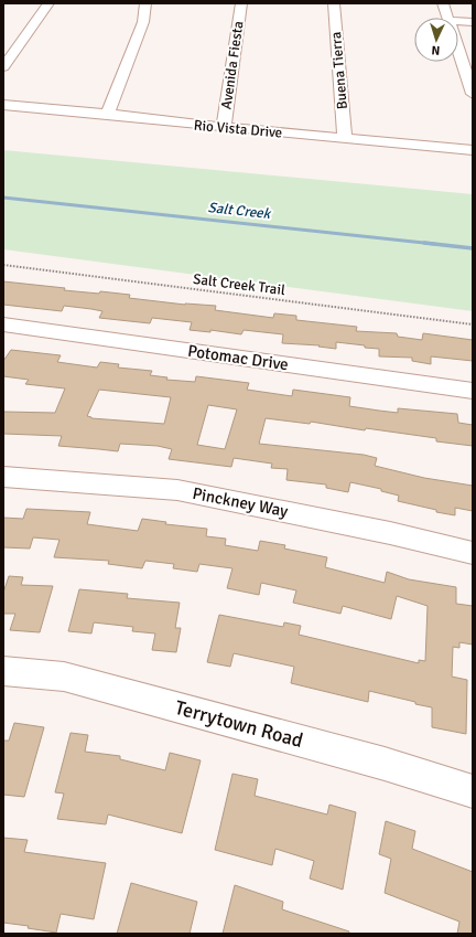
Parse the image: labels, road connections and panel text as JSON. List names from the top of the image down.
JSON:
{
  "streets": {
    "street": [
      "Avenida Fiesta",
      "Buena Tierra",
      "Rio Vista Drive",
      "Potomac Drive",
      "Pinckney Way",
      "Terrytown Road"
    ],
    "path": ["Salt Creek Trail"]
  },
  "crossings": [
    ["Avenida Fiesta", "Rio Vista Drive"],
    ["Buena Tierra", "Rio Vista Drive"]
  ],
  "water": ["Salt Creek"],
  "north": "bottom"
}
